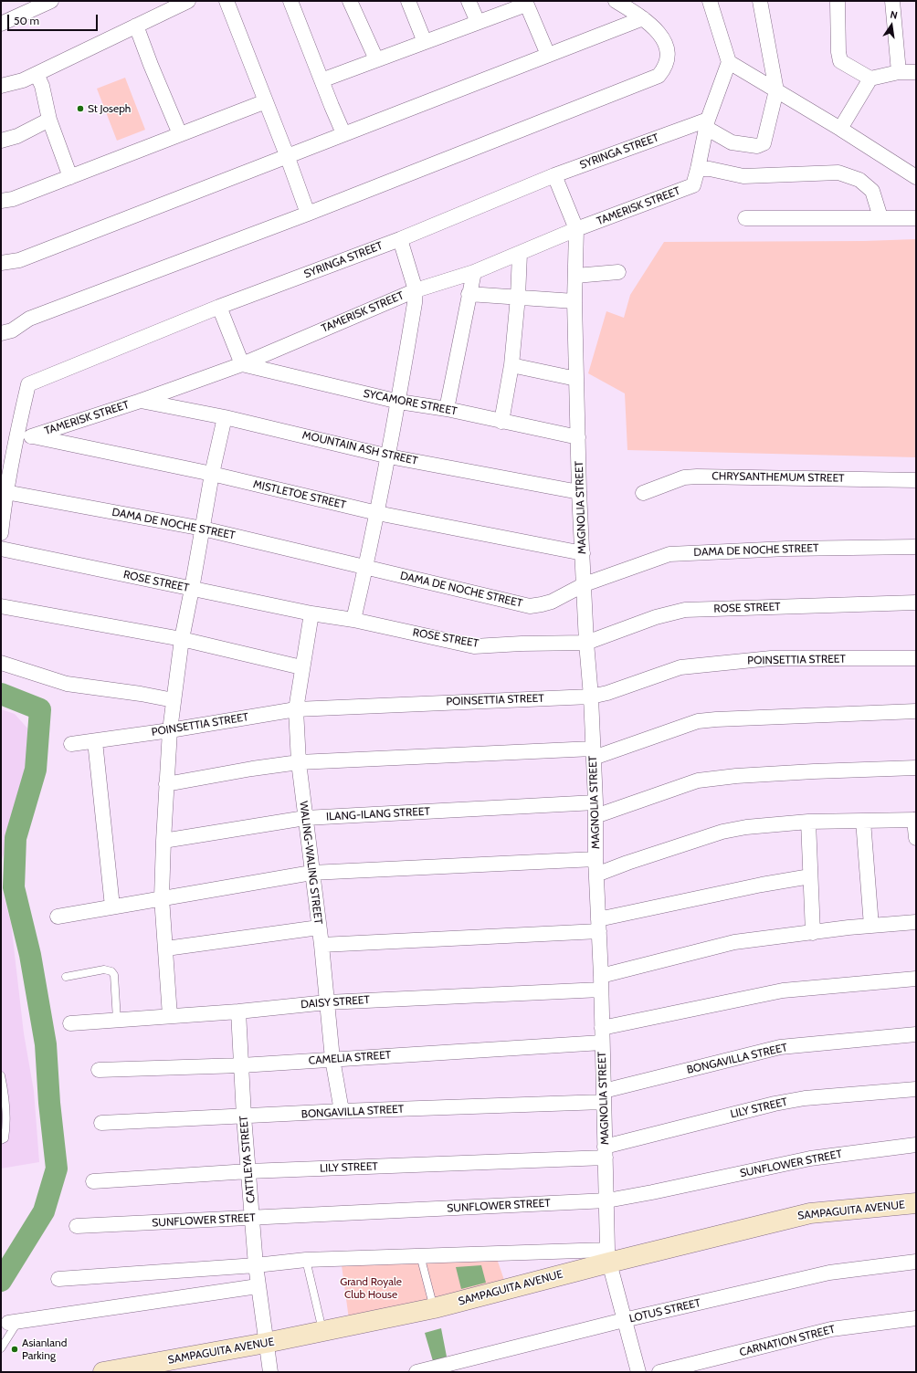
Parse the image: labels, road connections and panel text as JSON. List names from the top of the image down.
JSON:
{
  "streets": {
    "main road": ["SAMPAGUITA AVENUE"],
    "street": [
      "SYRINGA STREET",
      "TAMERISK STREET",
      "SYCAMORE STREET",
      "MOUNTAIN ASH STREET",
      "CHRYSANTHEMUM STREET",
      "MISTLETOE STREET",
      "MAGNOLIA STREET",
      "DAMA DE NOCHE STREET",
      "ROSE STREET",
      "POINSETTIA STREET",
      "ILANG-ILANG STREET",
      "WALING-WALING STREET",
      "DAISY STREET",
      "CAMELIA STREET",
      "BONGAVILLA STREET",
      "LILY STREET",
      "CATTLEYA STREET",
      "SUNFLOWER STREET",
      "LOTUS STREET",
      "CARNATION STREET"
    ]
  },
  "crossings": [
    ["SYRINGA STREET", "MISTLETOE STREET"],
    ["TAMERISK STREET", "SYCAMORE STREET"],
    ["TAMERISK STREET", "MOUNTAIN ASH STREET"],
    ["TAMERISK STREET", "MISTLETOE STREET"],
    ["TAMERISK STREET", "MAGNOLIA STREET"],
    ["SYCAMORE STREET", "MAGNOLIA STREET"],
    ["MOUNTAIN ASH STREET", "MAGNOLIA STREET"],
    ["MISTLETOE STREET", "MAGNOLIA STREET"],
    ["MAGNOLIA STREET", "DAMA DE NOCHE STREET"],
    ["MAGNOLIA STREET", "ROSE STREET"],
    ["MAGNOLIA STREET", "POINSETTIA STREET"],
    ["MAGNOLIA STREET", "ILANG-ILANG STREET"],
    ["MAGNOLIA STREET", "DAISY STREET"],
    ["MAGNOLIA STREET", "CAMELIA STREET"],
    ["MAGNOLIA STREET", "BONGAVILLA STREET"],
    ["MAGNOLIA STREET", "LILY STREET"],
    ["MAGNOLIA STREET", "SUNFLOWER STREET"],
    ["MAGNOLIA STREET", "SAMPAGUITA AVENUE"],
    ["MAGNOLIA STREET", "LOTUS STREET"],
    ["ROSE STREET", "WALING-WALING STREET"],
    ["POINSETTIA STREET", "WALING-WALING STREET"],
    ["ILANG-ILANG STREET", "WALING-WALING STREET"],
    ["WALING-WALING STREET", "DAISY STREET"],
    ["WALING-WALING STREET", "CAMELIA STREET"],
    ["WALING-WALING STREET", "BONGAVILLA STREET"],
    ["DAISY STREET", "CATTLEYA STREET"],
    ["CAMELIA STREET", "CATTLEYA STREET"],
    ["BONGAVILLA STREET", "CATTLEYA STREET"],
    ["LILY STREET", "CATTLEYA STREET"],
    ["CATTLEYA STREET", "SUNFLOWER STREET"],
    ["CATTLEYA STREET", "SAMPAGUITA AVENUE"]
  ],
  "parks": ["Grand Royale Club House"],
  "places": ["St Joseph", "Asianland Parking"],
  "scale_bar": "50 m",
  "north": "top"
}
